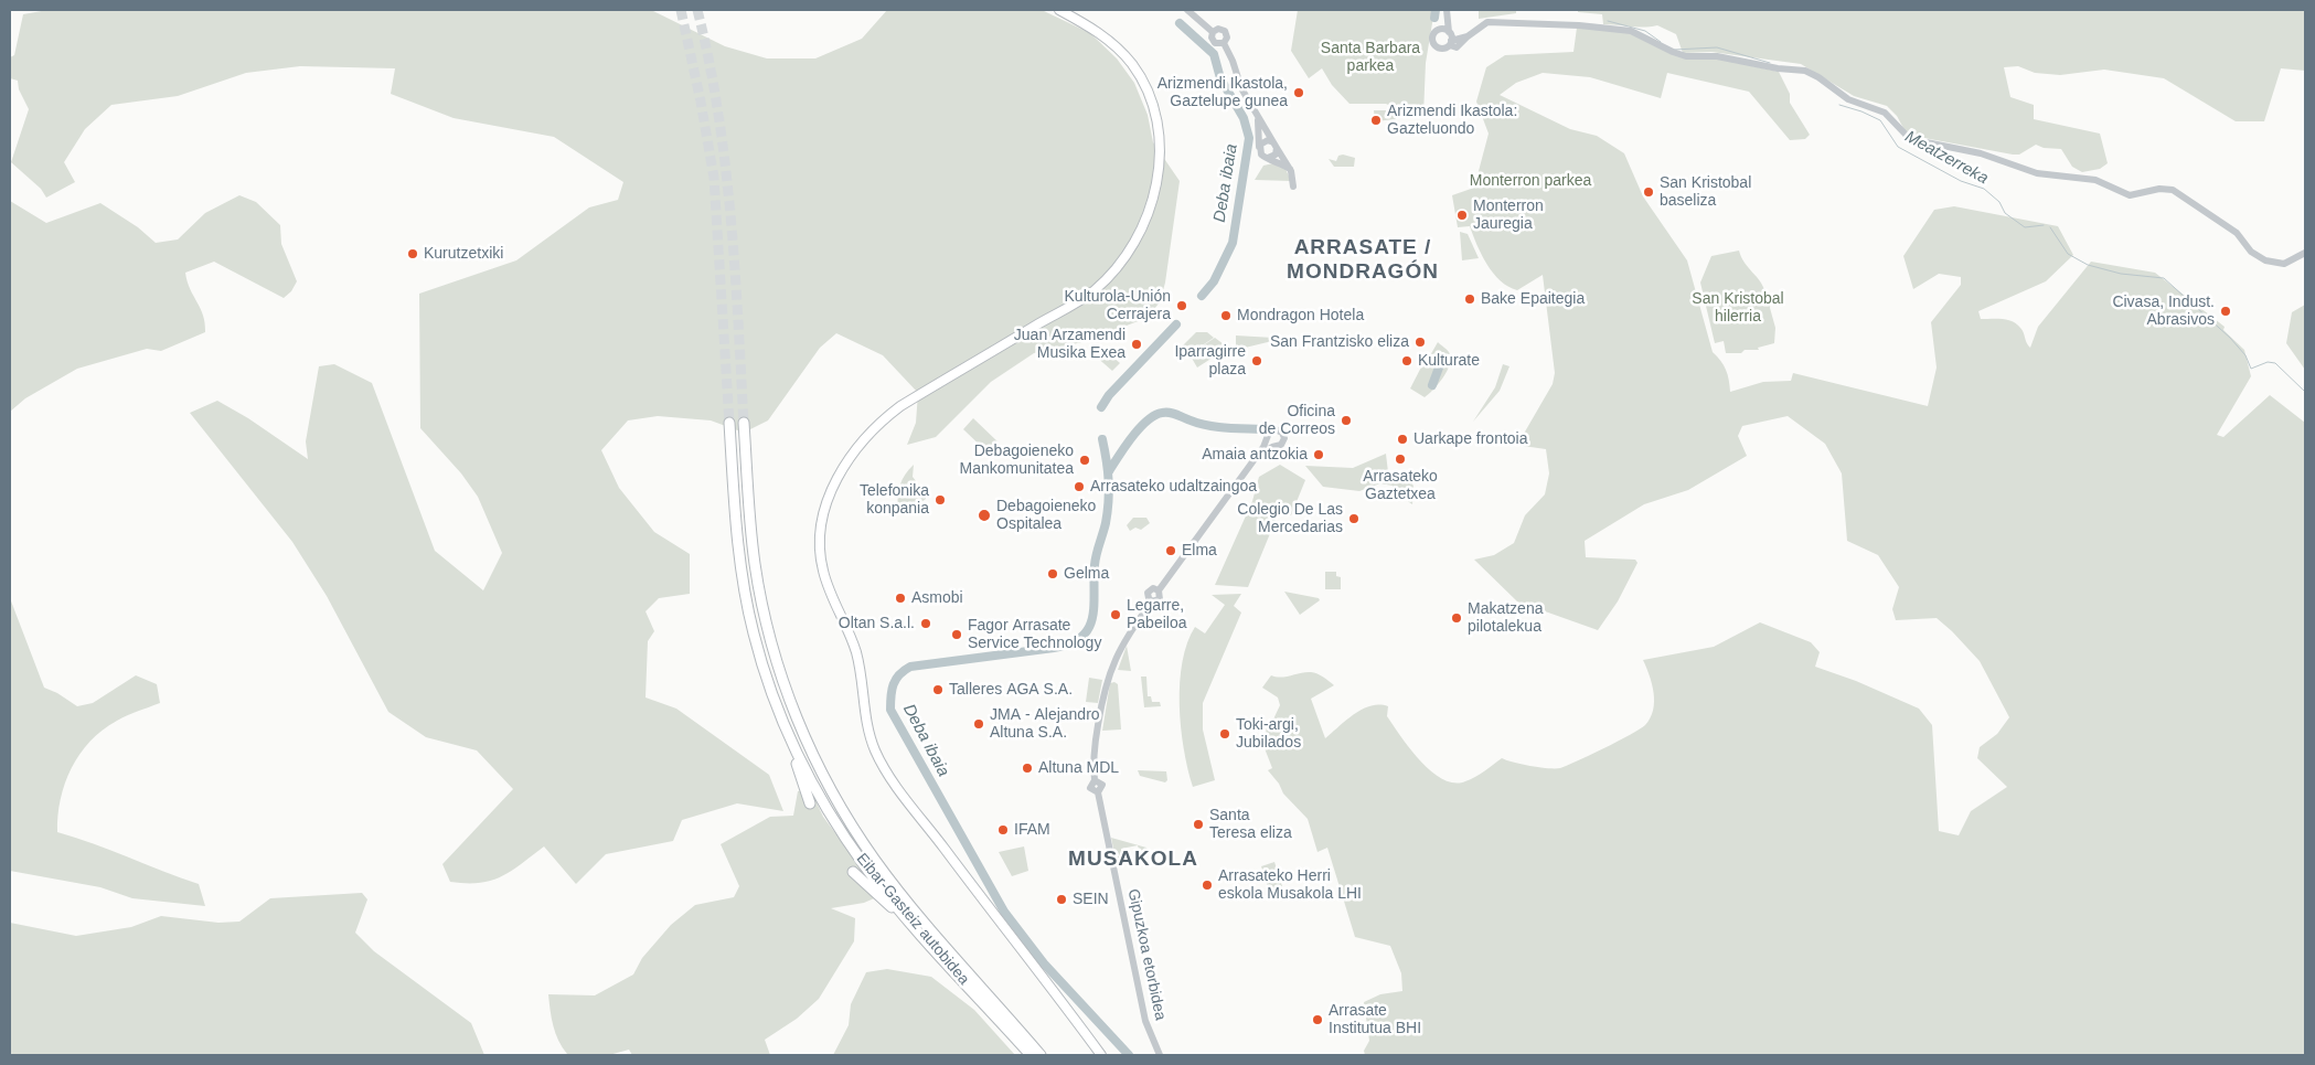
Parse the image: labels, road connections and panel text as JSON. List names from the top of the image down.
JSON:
{
  "streets": {
    "highway": ["Eibar-Gasteiz autobidea"],
    "street": ["Gipuzkoa etorbidea"]
  },
  "districts": ["ARRASATE / MONDRAGÓN", "MUSAKOLA"],
  "water": ["Meatzerreka", "Deba ibaia"],
  "parks": ["Santa Barbara parkea", "Monterron parkea", "San Kristobal hilerria"],
  "places": [
    "Arizmendi Ikastola, Gaztelupe gunea",
    "Arizmendi Ikastola: Gazteluondo",
    "San Kristobal baseliza",
    "Monterron Jauregia",
    "Kurutzetxiki",
    "Bake Epaitegia",
    "Kulturola-Unión Cerrajera",
    "Civasa, Indust. Abrasivos",
    "Mondragon Hotela",
    "San Frantzisko eliza",
    "Juan Arzamendi Musika Exea",
    "Iparragirre plaza",
    "Kulturate",
    "Oficina de Correos",
    "Uarkape frontoia",
    "Amaia antzokia",
    "Arrasateko Gaztetxea",
    "Debagoieneko Mankomunitatea",
    "Arrasateko udaltzaingoa",
    "Telefonika konpania",
    "Debagoieneko Ospitalea",
    "Colegio De Las Mercedarias",
    "Elma",
    "Gelma",
    "Asmobi",
    "Legarre, Pabeiloa",
    "Makatzena pilotalekua",
    "Oltan S.a.l.",
    "Fagor Arrasate Service Technology",
    "Talleres AGA S.A.",
    "JMA - Alejandro Altuna S.A.",
    "Toki-argi, Jubilados",
    "Altuna MDL",
    "Santa Teresa eliza",
    "IFAM",
    "Arrasateko Herri eskola Musakola LHI",
    "SEIN",
    "Arrasate Institutua BHI"
  ]
}
